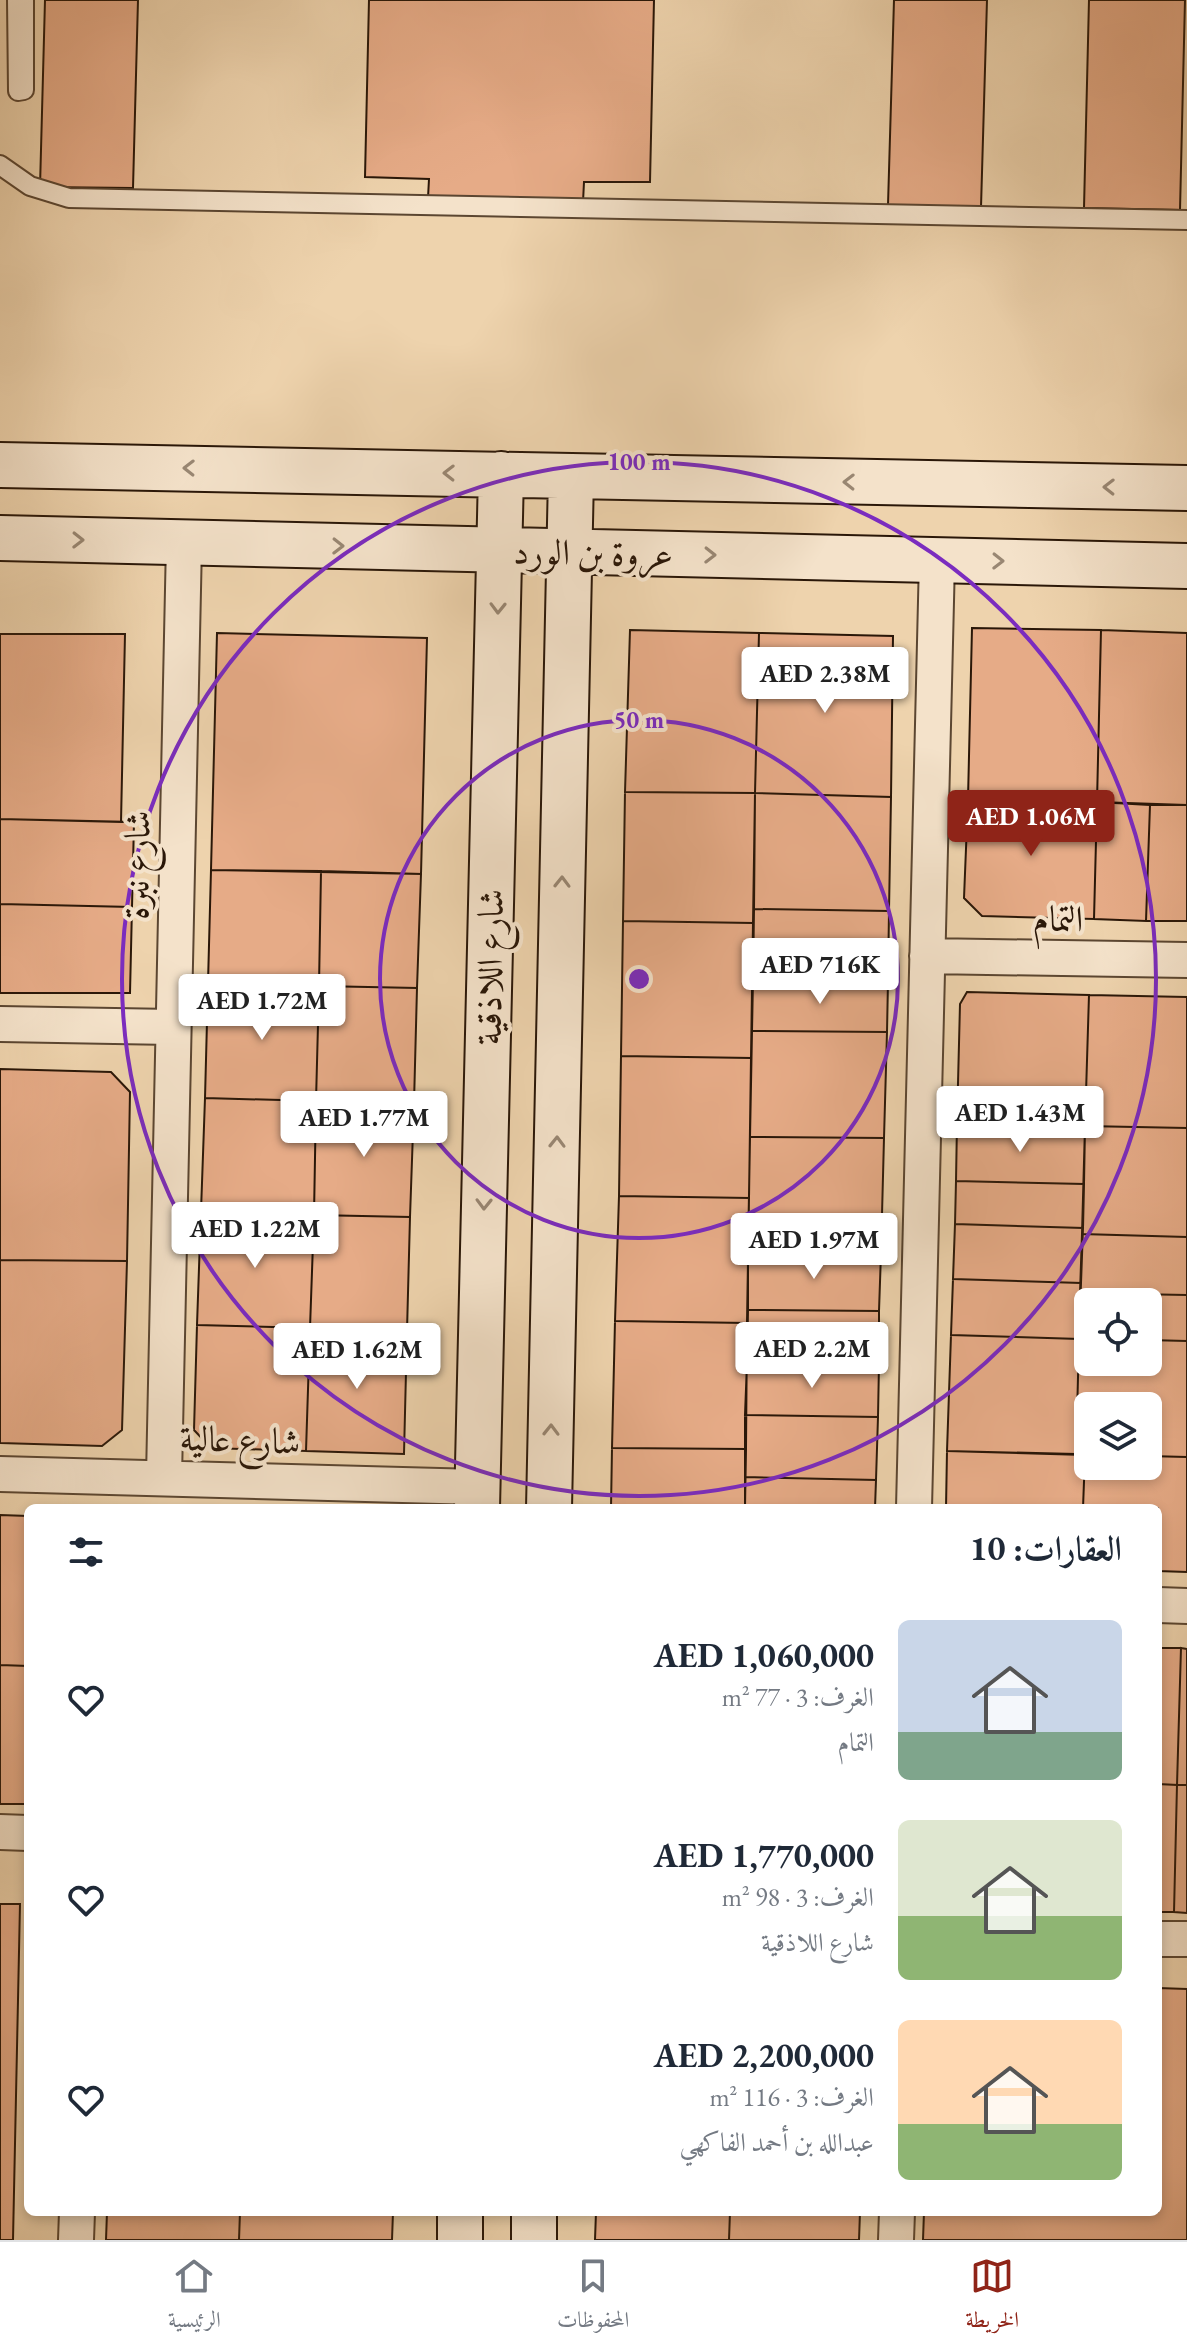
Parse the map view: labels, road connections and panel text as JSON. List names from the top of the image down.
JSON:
{
  "streets": {
    "street": [
      "عروة بن الورد",
      "شارع نبرة",
      "التمام",
      "شارع اللاذقية",
      "شارع عالية"
    ]
  },
  "crossings": [
    ["عروة بن الورد", "شارع نبرة"],
    ["عروة بن الورد", "شارع اللاذقية"],
    ["شارع نبرة", "شارع عالية"],
    ["شارع اللاذقية", "شارع عالية"]
  ],
  "page": {
    "price": [
      "AED 2.38M",
      "AED 1.06M",
      "AED 716K",
      "AED 1.72M",
      "AED 1.43M",
      "AED 1.77M",
      "AED 1.22M",
      "AED 1.97M",
      "AED 2.2M",
      "AED 1.62M"
    ],
    "heading": "العقارات: 10",
    "list": [
      {
        "name": "AED 1,060,000",
        "note": "الغرف: 3 · 77 m² · التمام"
      },
      {
        "name": "AED 1,770,000",
        "note": "الغرف: 3 · 98 m² · شارع اللاذقية"
      },
      {
        "name": "AED 2,200,000",
        "note": "الغرف: 3 · 116 m² · عبدالله بن أحمد الفاكهي"
      }
    ],
    "tabs": ["الخريطة", "المحفوظات", "الرئيسية"]
  },
  "rings": ["100 m", "50 m"]
}
